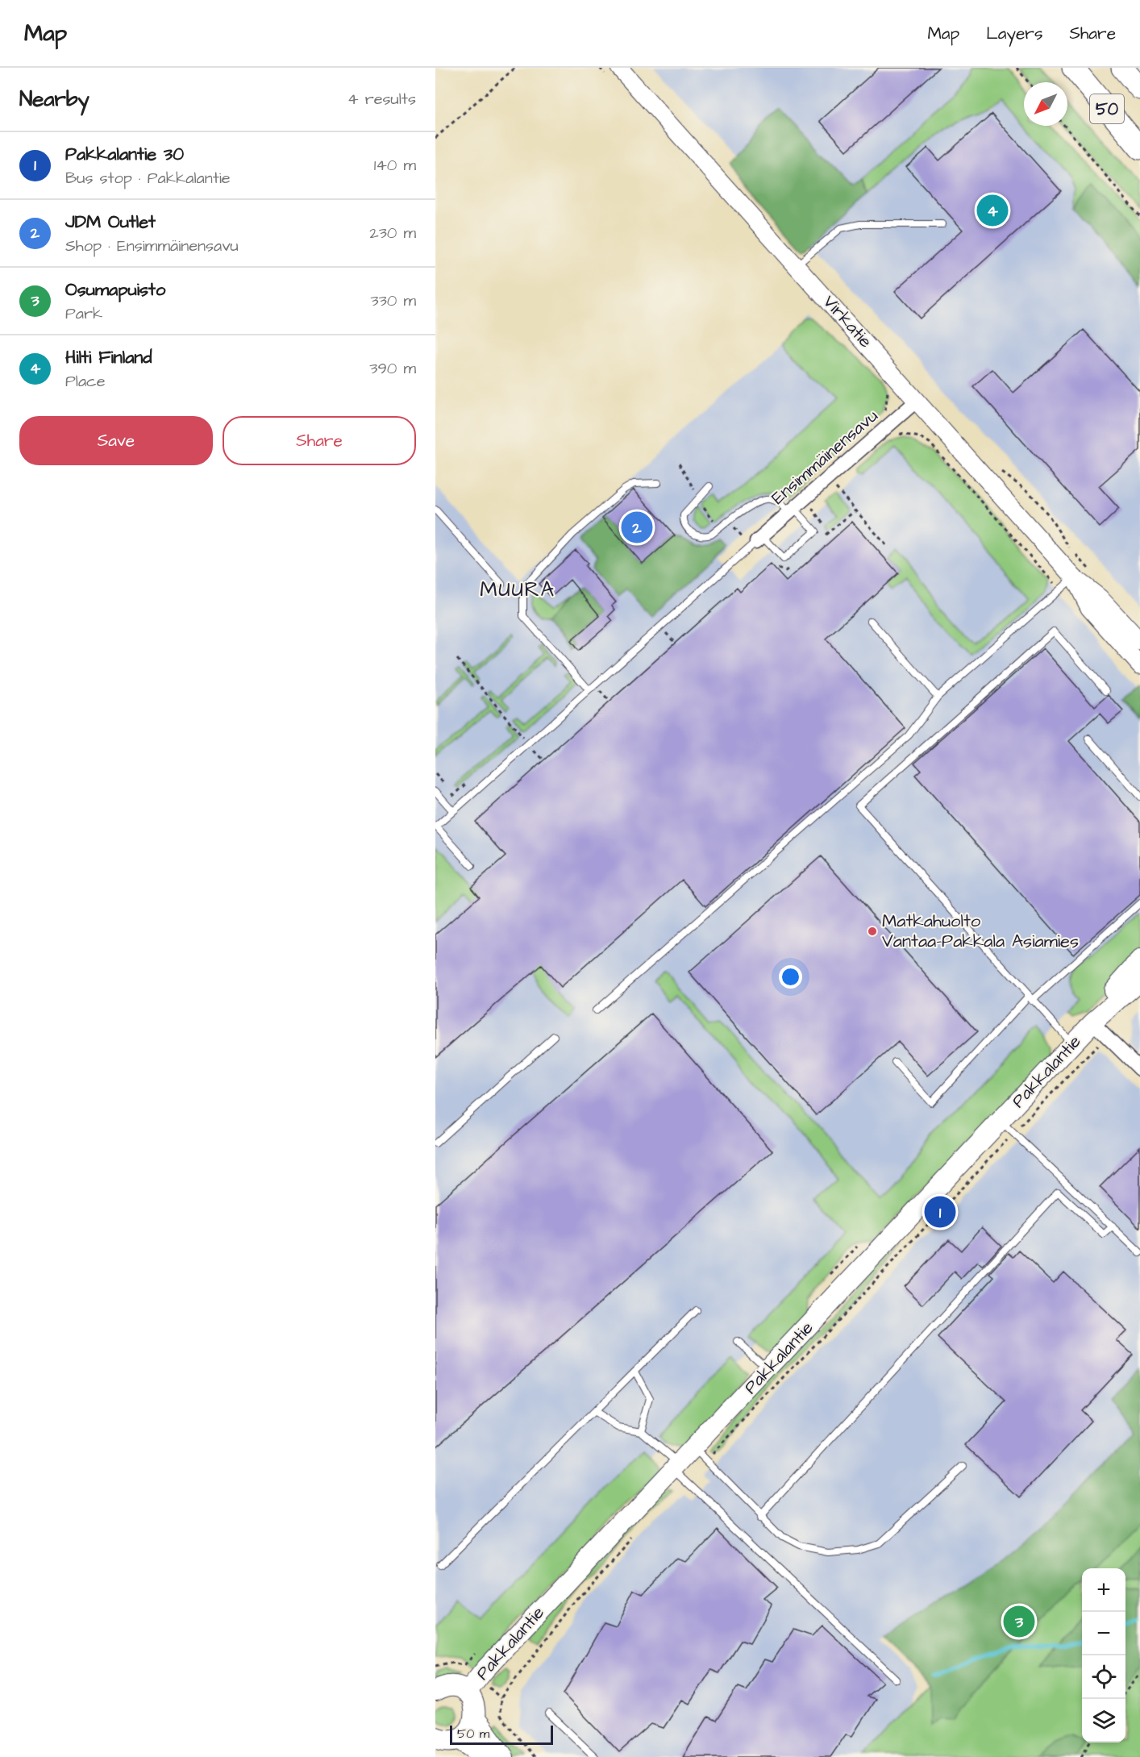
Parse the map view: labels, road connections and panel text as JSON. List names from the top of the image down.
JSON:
{
  "streets": {
    "highway": ["50"],
    "main road": ["Pakkalantie"],
    "street": ["Virkatie", "Ensimmäinensavu"]
  },
  "crossings": [
    ["Virkatie", "Ensimmäinensavu"]
  ],
  "districts": ["MUURA"],
  "places": ["Matkahuolto Vantaa-Pakkala Asiamies"],
  "scale_bar": "50 m",
  "north": "bottom left",
  "page": {
    "header": "Map",
    "nav": ["Map", "Layers", "Share"],
    "heading": ["Nearby", "4 results"],
    "list": [
      {
        "mark": "1",
        "name": "Pakkalantie 30",
        "note": "Bus stop · Pakkalantie",
        "value": "140 m"
      },
      {
        "mark": "2",
        "name": "JDM Outlet",
        "note": "Shop · Ensimmäinensavu",
        "value": "230 m"
      },
      {
        "mark": "3",
        "name": "Osumapuisto",
        "note": "Park",
        "value": "330 m"
      },
      {
        "mark": "4",
        "name": "Hilti Finland",
        "note": "Place",
        "value": "390 m"
      }
    ],
    "pins": [
      "4",
      "2",
      "1",
      "3"
    ],
    "buttons": ["Save", "Share"],
    "map_buttons": ["+", "−"],
    "scale": "50 m"
  }
}
